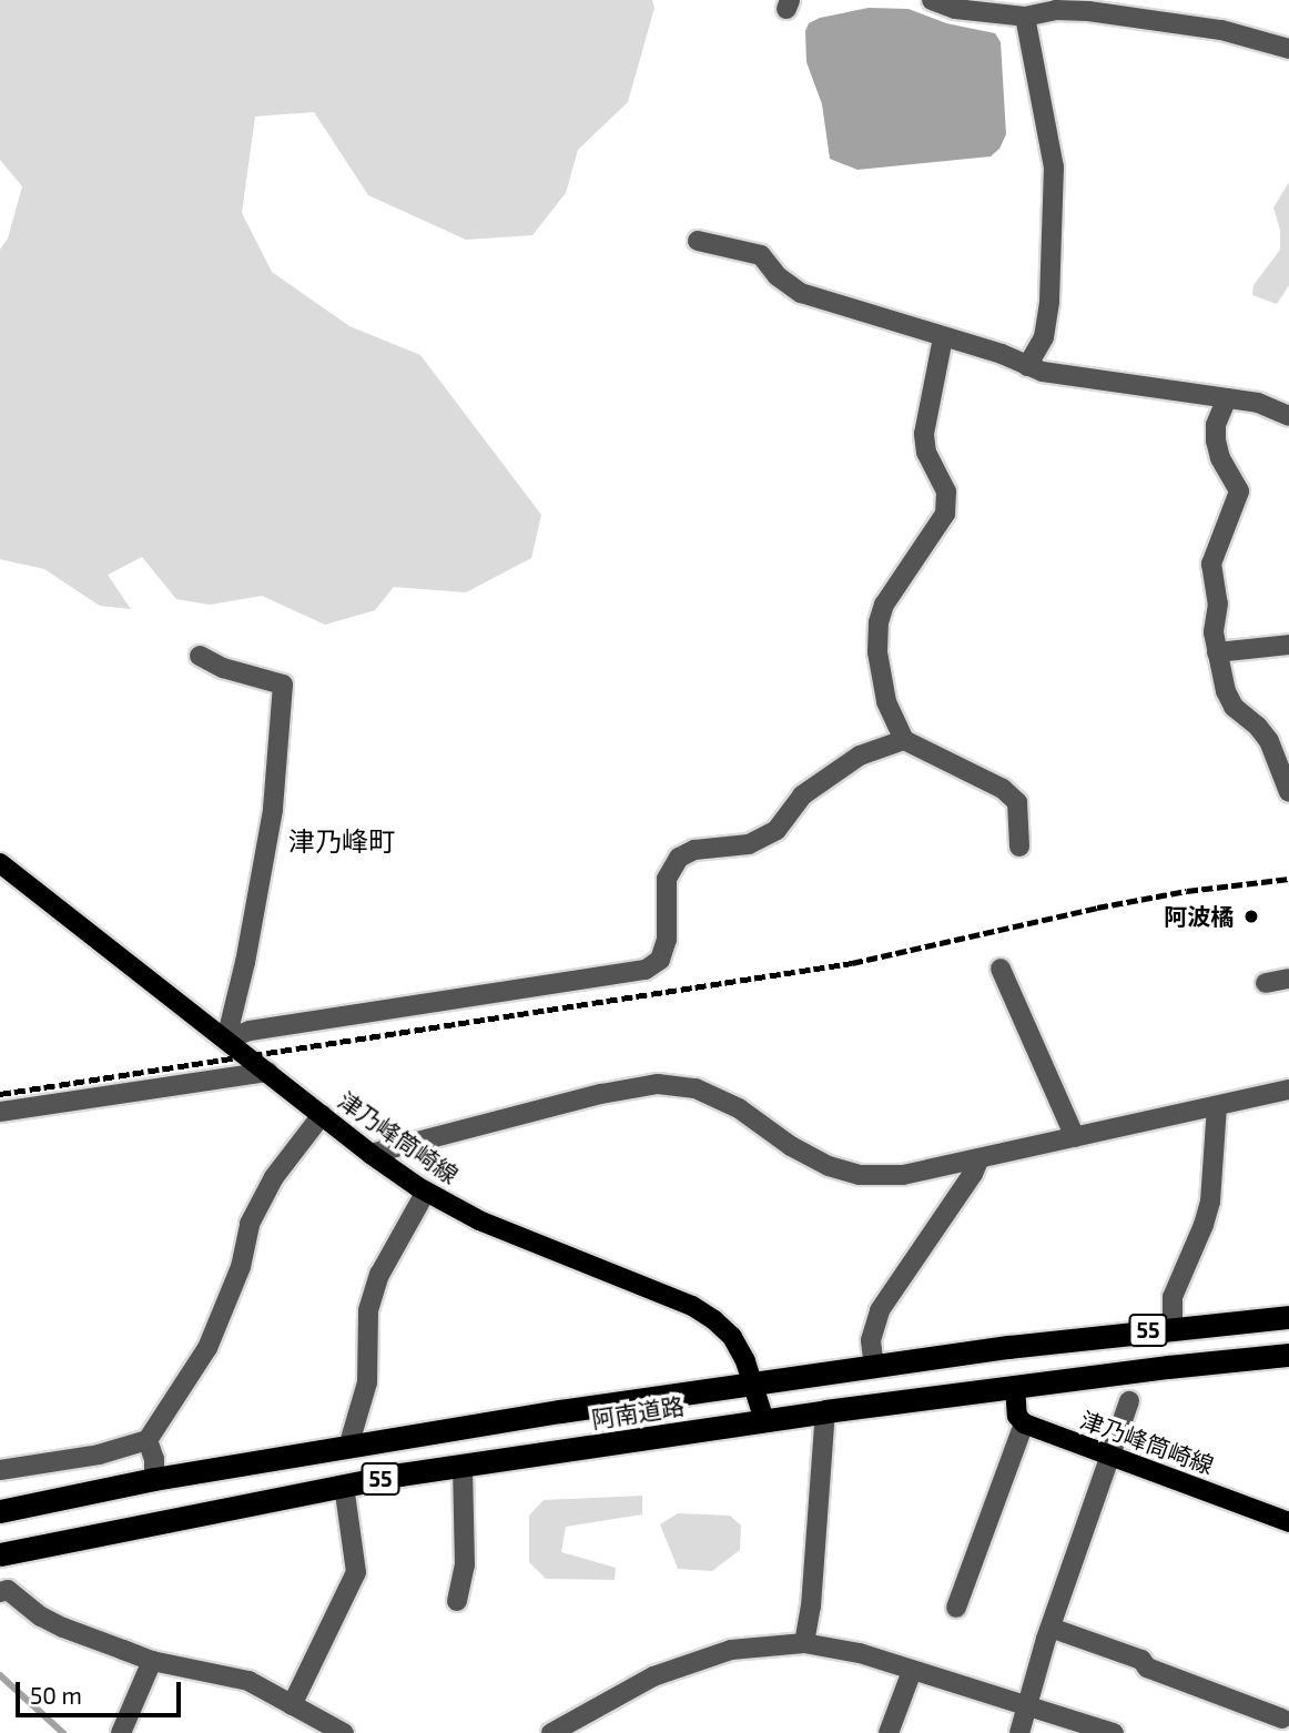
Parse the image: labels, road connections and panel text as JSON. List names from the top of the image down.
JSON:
{
  "streets": {
    "highway": ["55", "阿南道路"],
    "main road": ["津乃峰筒崎線"]
  },
  "crossings": [
    ["津乃峰筒崎線", "阿南道路"]
  ],
  "districts": ["津乃峰町"],
  "places": ["阿波橘"],
  "scale_bar": "50 m"
}
